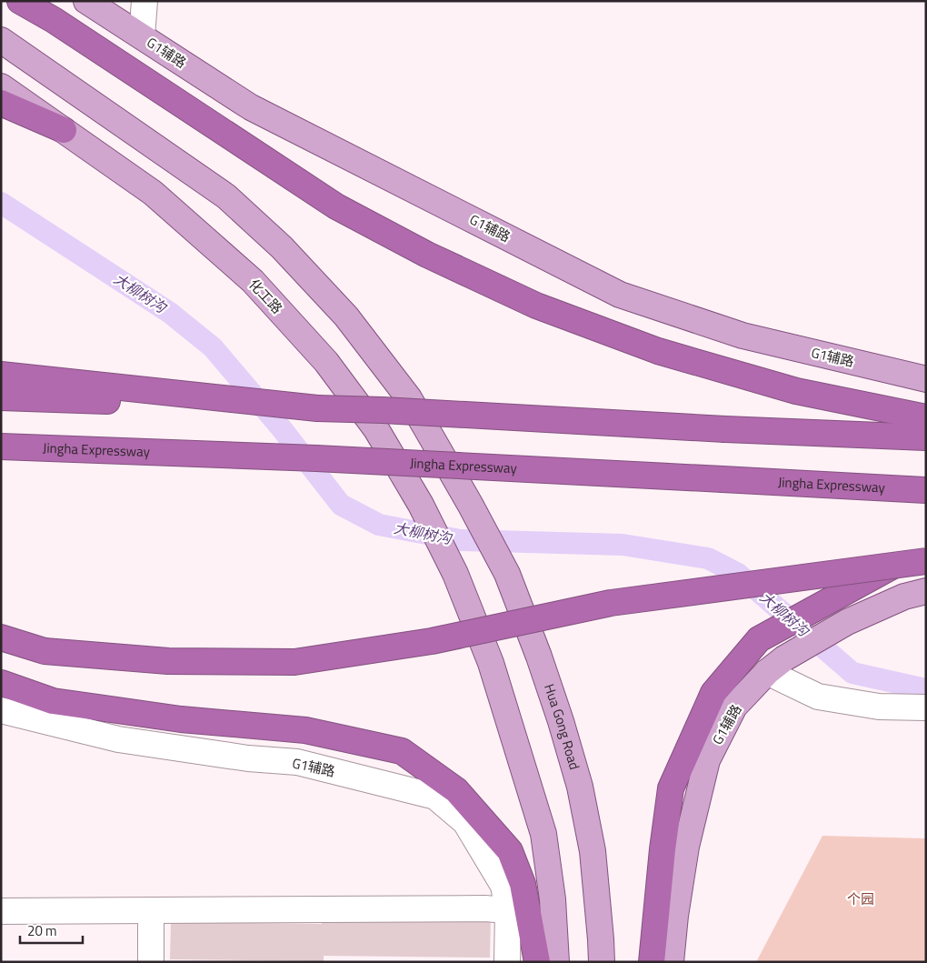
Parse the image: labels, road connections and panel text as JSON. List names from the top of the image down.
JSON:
{
  "streets": {
    "highway": ["Jingha Expressway"],
    "main road": ["G1辅路", "化工路", "Hua Gong Road"]
  },
  "water": ["大柳树沟"],
  "parks": ["个园"],
  "scale_bar": "20 m"
}
